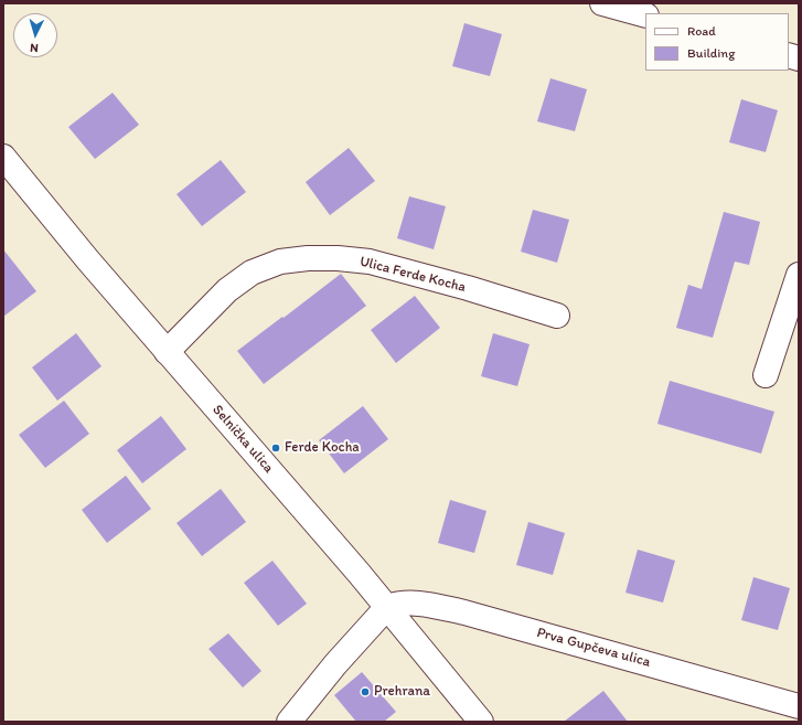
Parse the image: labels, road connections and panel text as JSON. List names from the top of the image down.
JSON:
{
  "streets": {
    "street": ["Ulica Ferde Kocha", "Selnička ulica", "Prva Gupčeva ulica"]
  },
  "crossings": [
    ["Ulica Ferde Kocha", "Selnička ulica"],
    ["Selnička ulica", "Prva Gupčeva ulica"]
  ],
  "places": ["Ferde Kocha", "Prehrana"],
  "legend": ["Road", "Building"],
  "north": "bottom"
}
